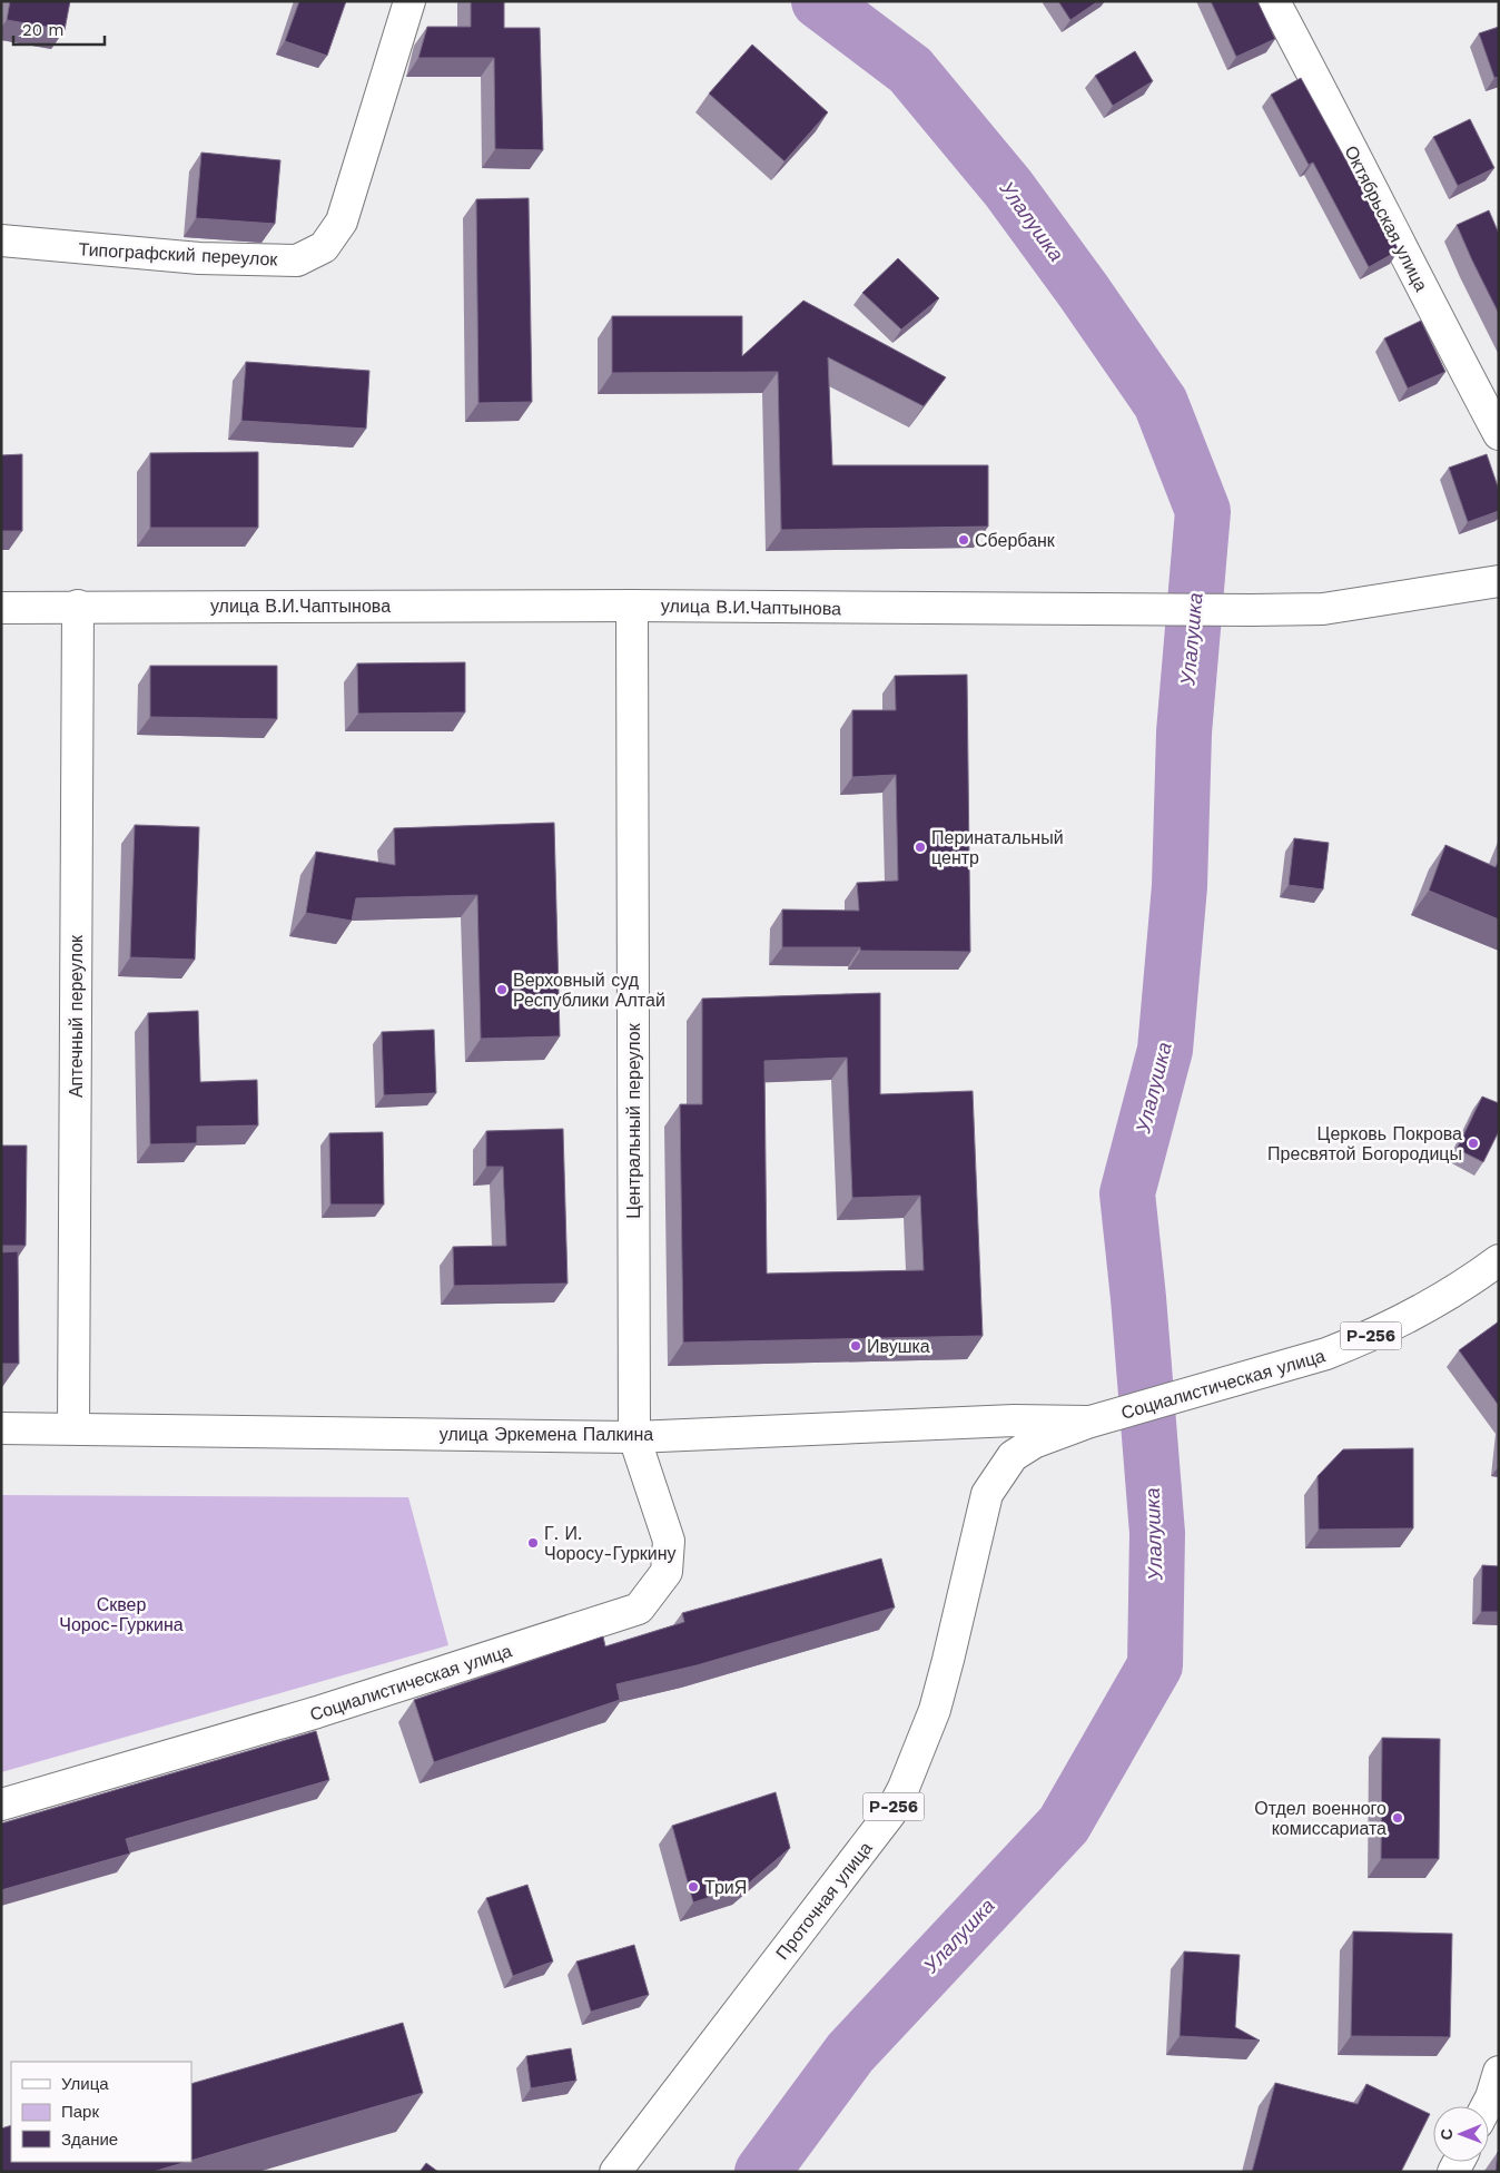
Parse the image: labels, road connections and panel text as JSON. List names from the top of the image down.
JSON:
{
  "streets": {
    "street": [
      "Октябрьская улица",
      "Типографский переулок",
      "улица В.И.Чаптынова",
      "Аптечный переулок",
      "Центральный переулок",
      "Р-256",
      "Социалистическая улица",
      "улица Эркемена Палкина",
      "Проточная улица"
    ]
  },
  "crossings": [
    ["улица В.И.Чаптынова", "Аптечный переулок"],
    ["улица В.И.Чаптынова", "Центральный переулок"],
    ["Аптечный переулок", "улица Эркемена Палкина"],
    ["Центральный переулок", "Социалистическая улица"],
    ["Центральный переулок", "улица Эркемена Палкина"],
    ["Социалистическая улица", "улица Эркемена Палкина"],
    ["Социалистическая улица", "Проточная улица"],
    ["улица Эркемена Палкина", "Проточная улица"]
  ],
  "water": ["Улалушка"],
  "parks": ["Сквер Чорос-Гуркина"],
  "places": [
    "Сбербанк",
    "Перинатальный центр",
    "Верховный суд Республики Алтай",
    "Церковь Покрова Пресвятой Богородицы",
    "Ивушка",
    "Г. И. Чоросу-Гуркину",
    "Отдел военного комиссариата",
    "ТриЯ"
  ],
  "legend": ["Улица", "Парк", "Здание"],
  "scale_bar": "20 m",
  "north": "left"
}
